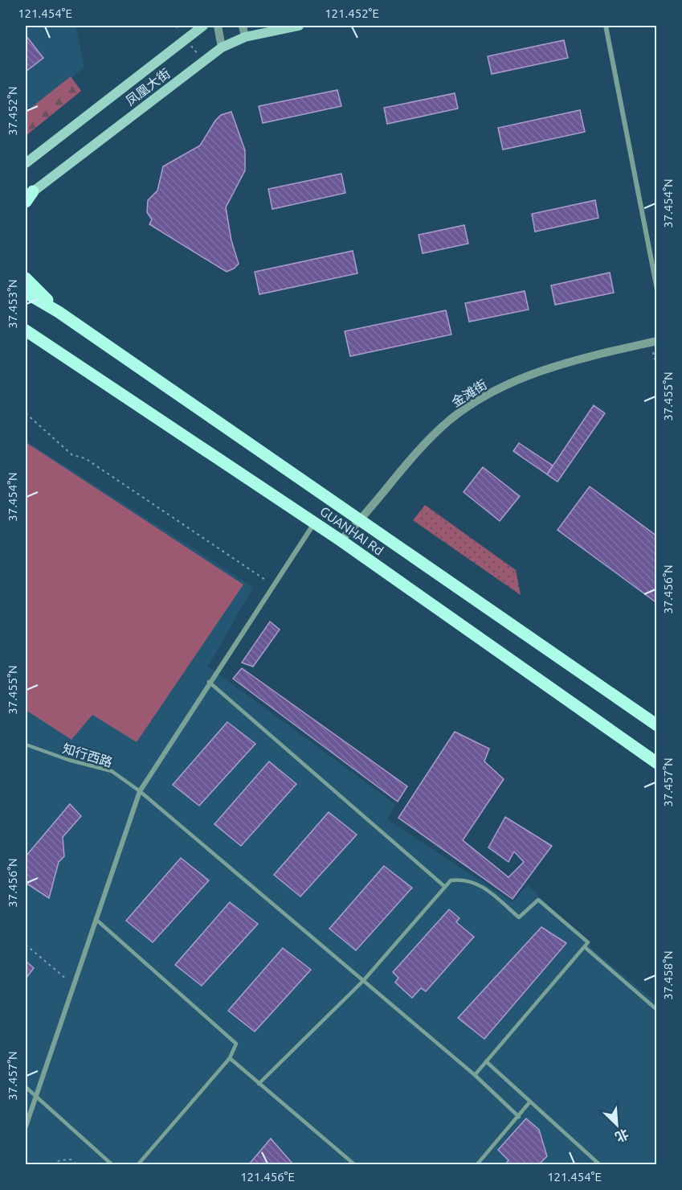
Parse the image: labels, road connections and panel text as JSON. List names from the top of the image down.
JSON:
{
  "streets": {
    "main road": ["凤凰大街", "GUANHAI Rd"],
    "street": ["金滩街"],
    "lane": ["知行西路"]
  },
  "crossings": [
    ["金滩街", "GUANHAI Rd"]
  ],
  "north": "bottom right",
  "coordinates": [
    "121.454°E",
    "121.452°E",
    "37.452°N",
    "37.454°N",
    "37.453°N",
    "37.455°N",
    "37.456°N",
    "37.457°N",
    "37.458°N",
    "121.456°E"
  ]
}
